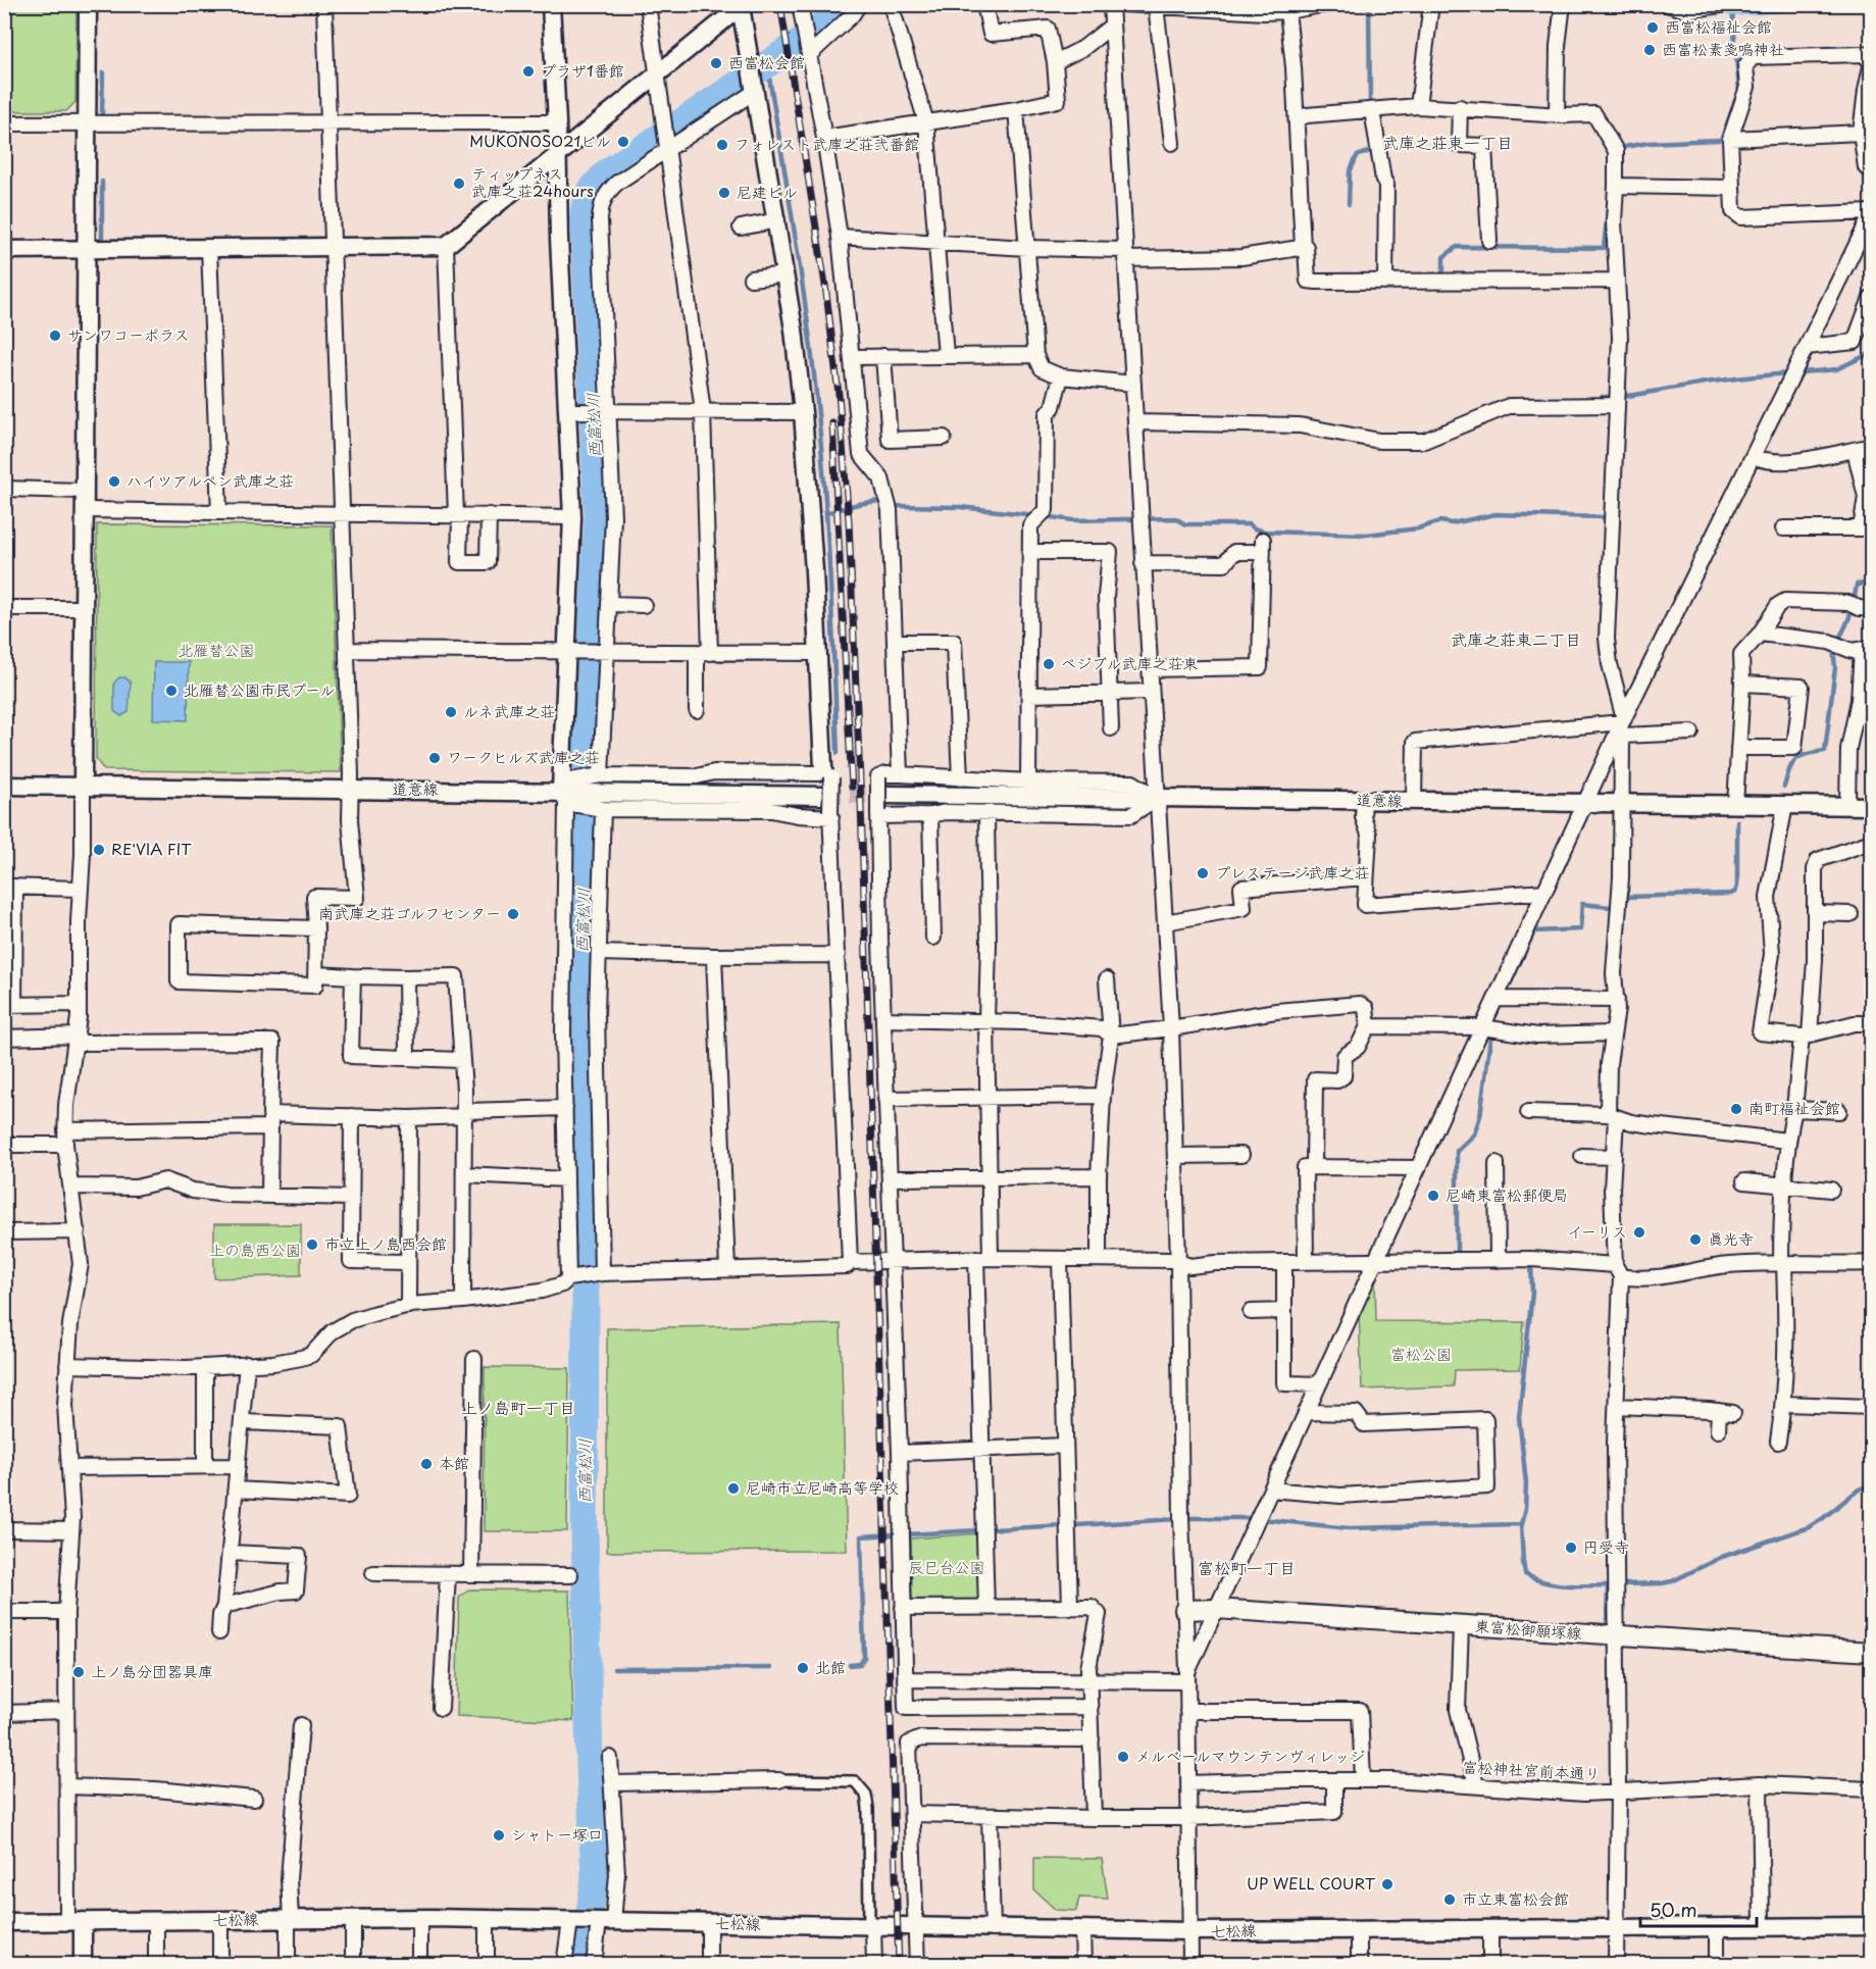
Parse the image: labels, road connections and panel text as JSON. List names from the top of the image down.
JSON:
{
  "streets": {
    "main road": ["東富松御願塚線"],
    "street": ["道意線", "富松神社宮前本通り", "七松線"]
  },
  "districts": [
    "武庫之荘東一丁目",
    "武庫之荘東二丁目",
    "上ノ島町一丁目",
    "富松町一丁目"
  ],
  "water": ["西富松川"],
  "parks": [
    "北雁替公園",
    "上の島西公園",
    "富松公園",
    "辰巳台公園"
  ],
  "places": [
    "西富松福祉会館",
    "西富松素戔嗚神社",
    "西富松会館",
    "プラザ1番館",
    "MUKONOSO21ビル",
    "フォレスト武庫之荘弐番館",
    "ティップネス 武庫之荘24hours",
    "尼建ビル",
    "サンワコーポラス",
    "ハイツアルペン武庫之荘",
    "ペジブル武庫之荘東",
    "北雁替公園市民プール",
    "ルネ武庫之荘",
    "ワークヒルズ武庫之荘",
    "RE'VIA FIT",
    "プレステージ武庫之荘",
    "南武庫之荘ゴルフセンター",
    "南町福祉会館",
    "尼崎東富松郵便局",
    "イーリス",
    "眞光寺",
    "市立上ノ島西会館",
    "本館",
    "尼崎市立尼崎高等学校",
    "円受寺",
    "北館",
    "上ノ島分団器具庫",
    "メルベールマウンテンヴィレッジ",
    "シャトー塚口",
    "UP WELL COURT",
    "市立東富松会館"
  ],
  "scale_bar": "50 m"
}
